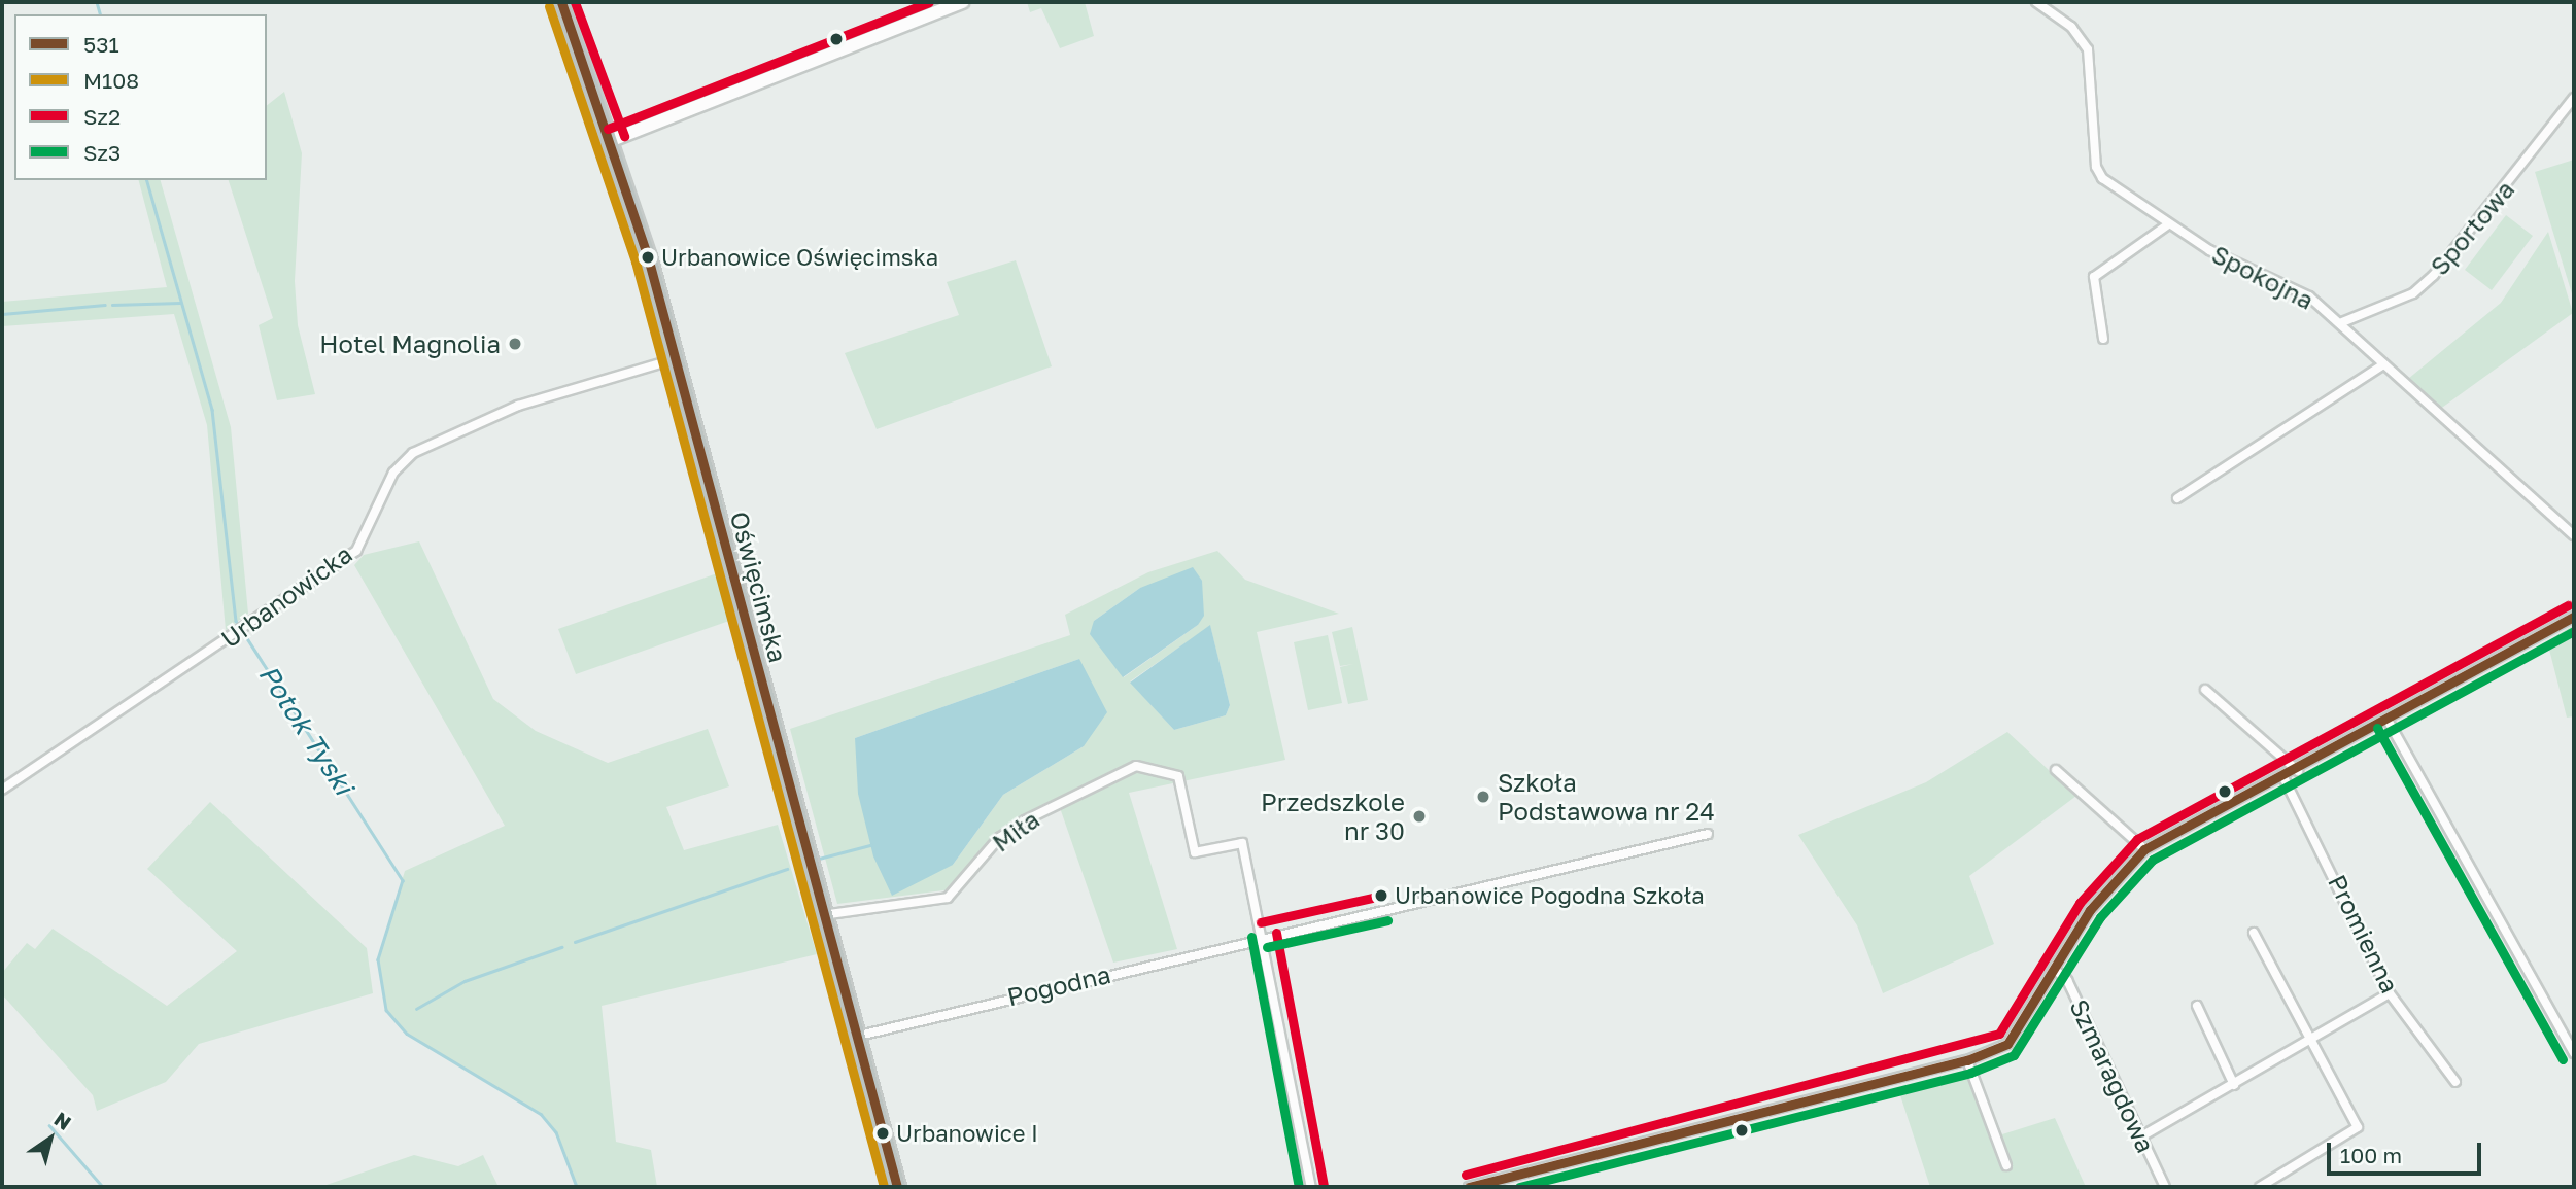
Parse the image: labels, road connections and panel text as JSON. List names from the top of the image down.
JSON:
{
  "streets": {
    "highway": ["Oświęcimska"],
    "street": [
      "Sportowa",
      "Spokojna",
      "Urbanowicka",
      "Miła",
      "Promienna",
      "Pogodna",
      "Szmaragdowa"
    ]
  },
  "crossings": [
    ["Sportowa", "Spokojna"],
    ["Oświęcimska", "Urbanowicka"],
    ["Oświęcimska", "Miła"],
    ["Oświęcimska", "Pogodna"],
    ["Miła", "Pogodna"]
  ],
  "water": ["Potok Tyski"],
  "places": [
    "Urbanowice Oświęcimska",
    "Hotel Magnolia",
    "Szkoła Podstawowa nr 24",
    "Przedszkole nr 30",
    "Urbanowice Pogodna Szkoła",
    "Urbanowice I"
  ],
  "lines": [
    "transit line 531",
    "transit line Sz2",
    "transit line M108",
    "transit line Sz3"
  ],
  "legend": [
    "531",
    "M108",
    "Sz2",
    "Sz3"
  ],
  "scale_bar": "100 m",
  "north": "top right"
}
